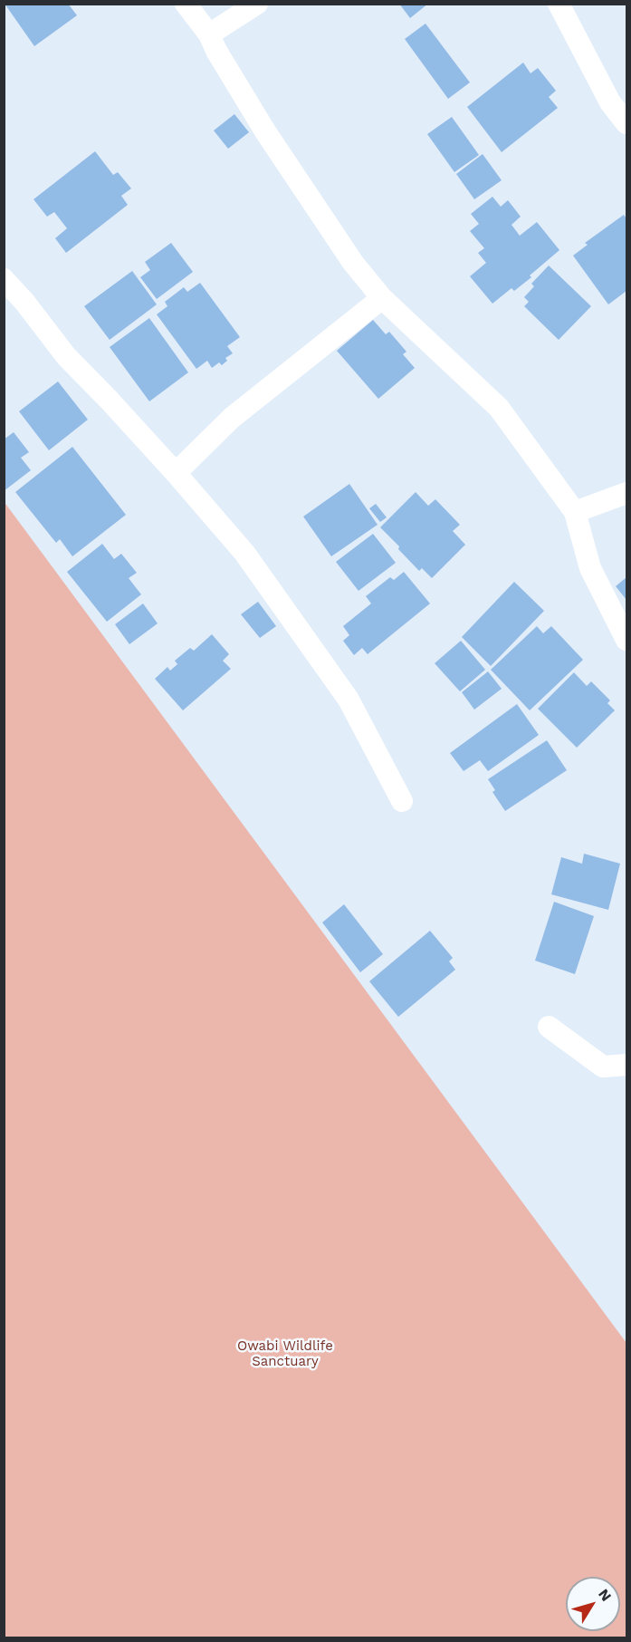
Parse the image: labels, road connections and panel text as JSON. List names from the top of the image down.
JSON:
{
  "parks": ["Owabi Wildlife Sanctuary"],
  "north": "top right"
}
